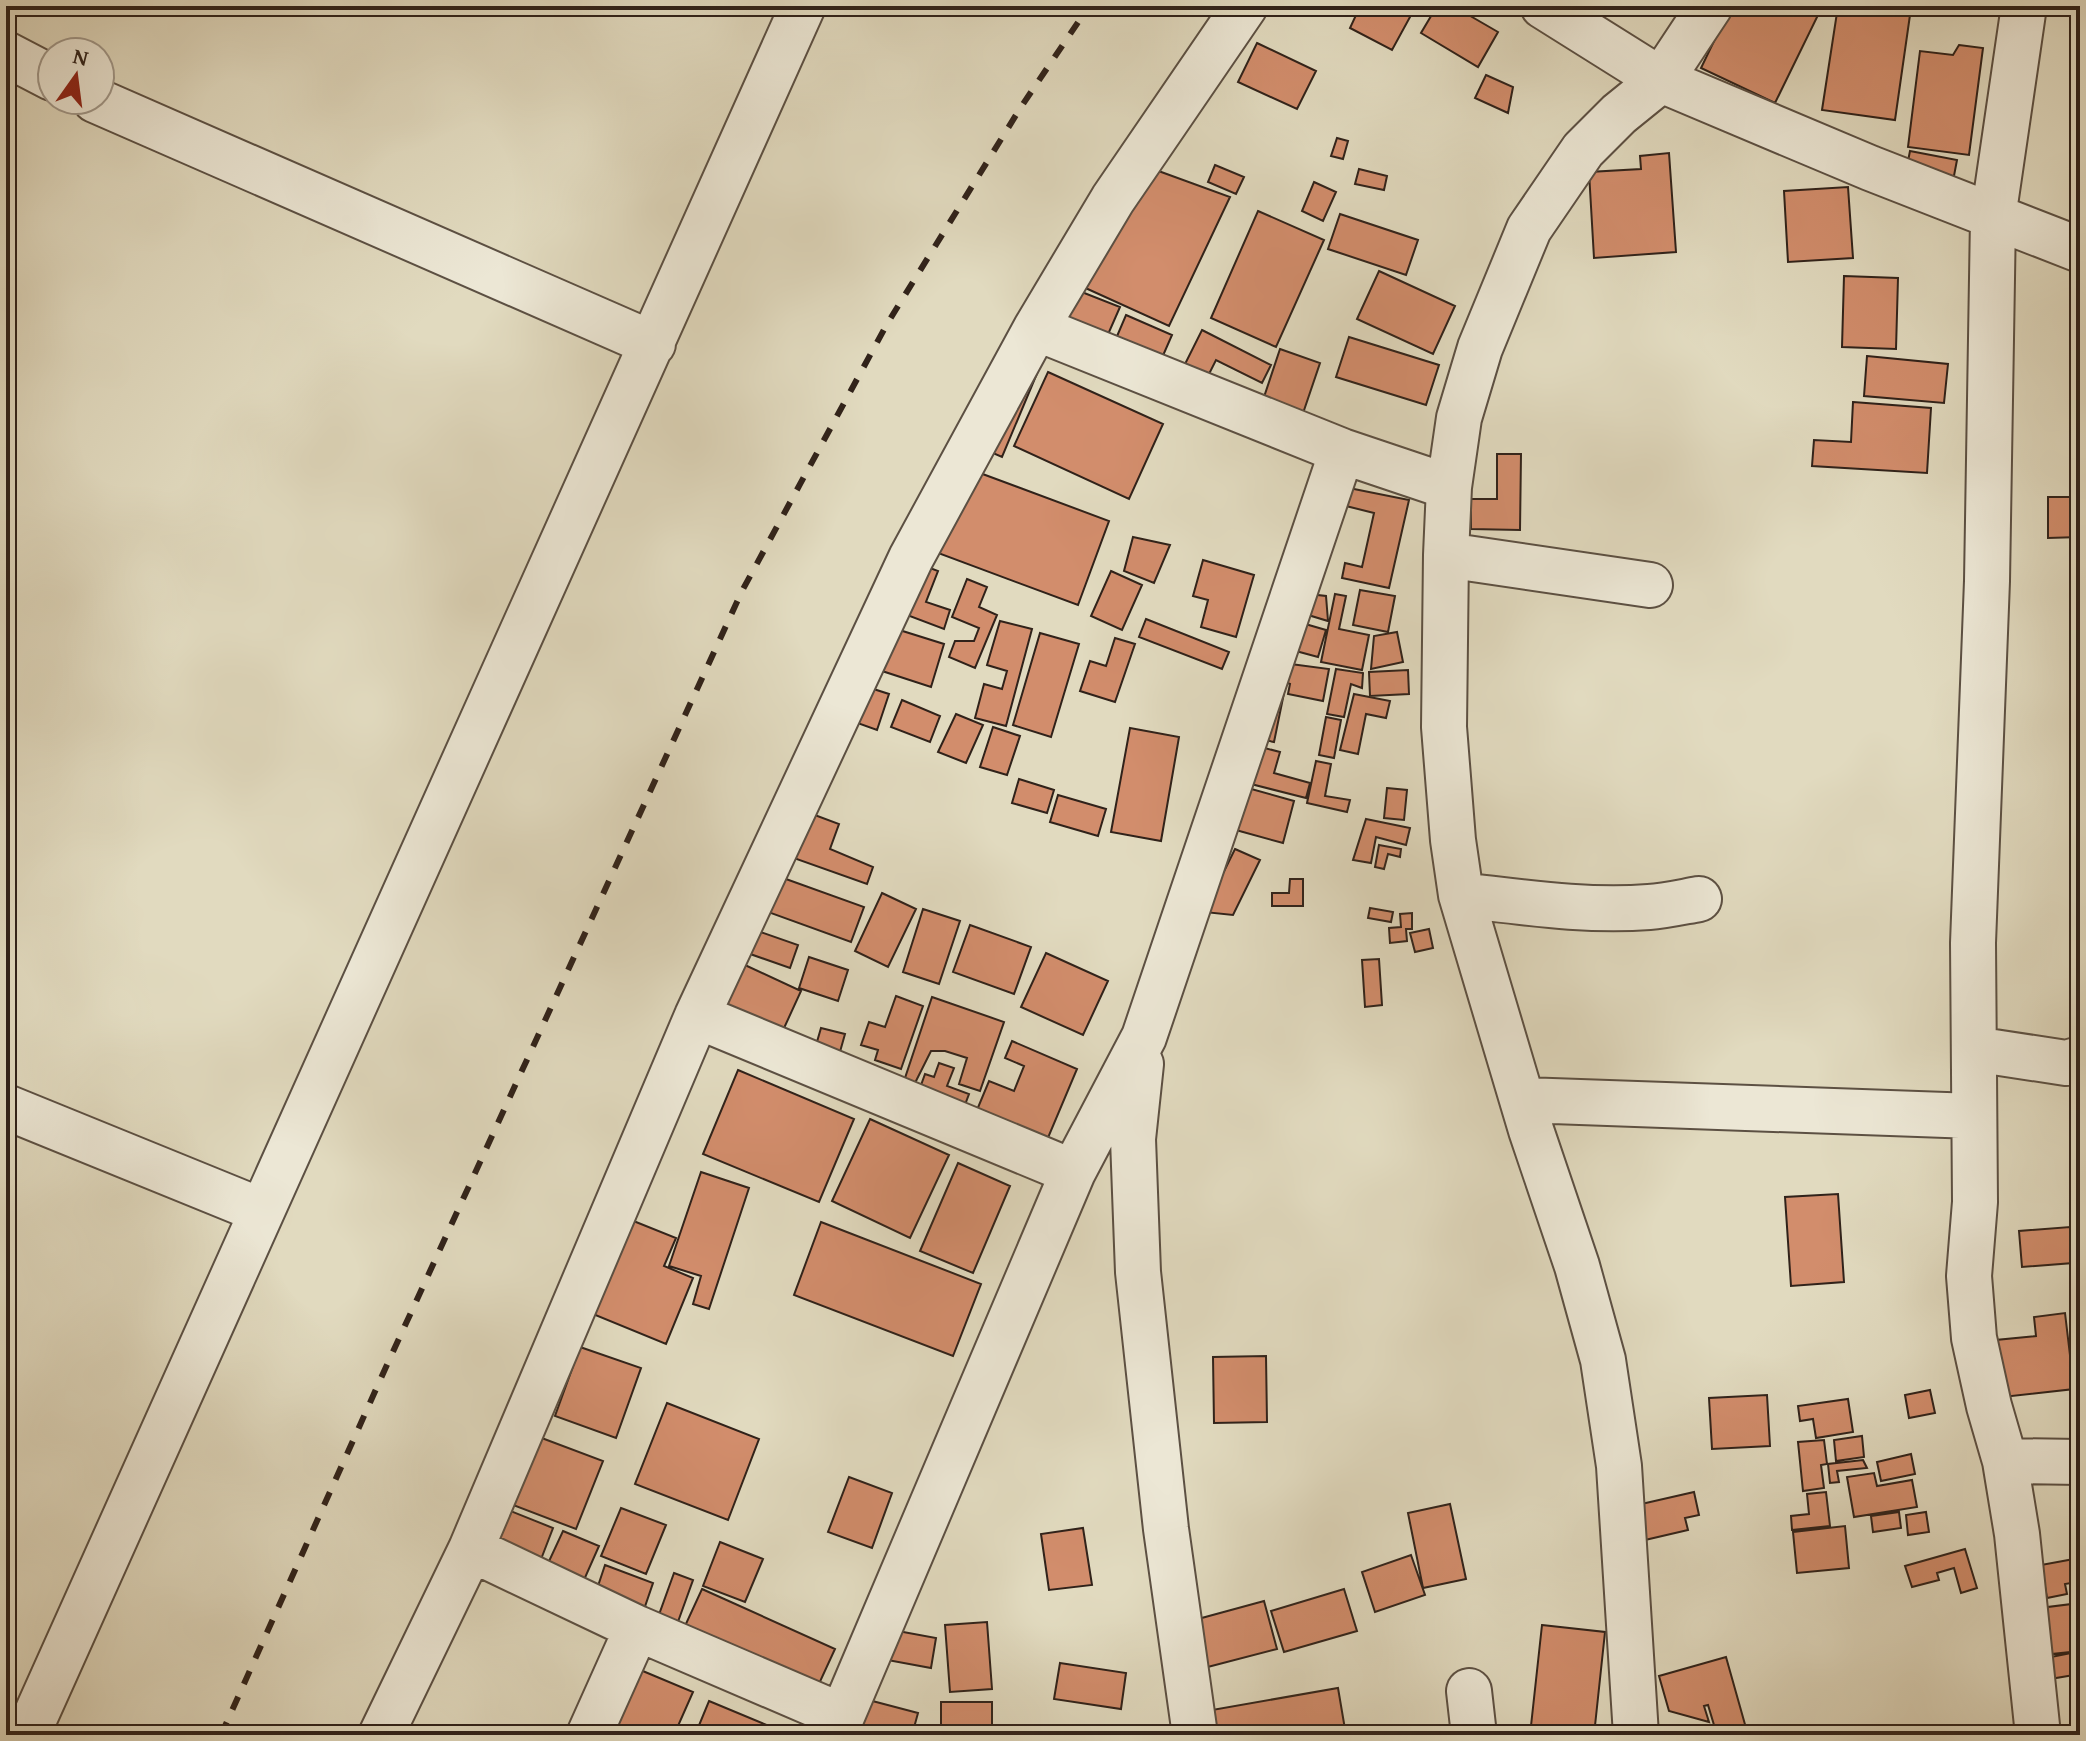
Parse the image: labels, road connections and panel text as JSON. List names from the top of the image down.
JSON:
{
  "north": "top"
}
